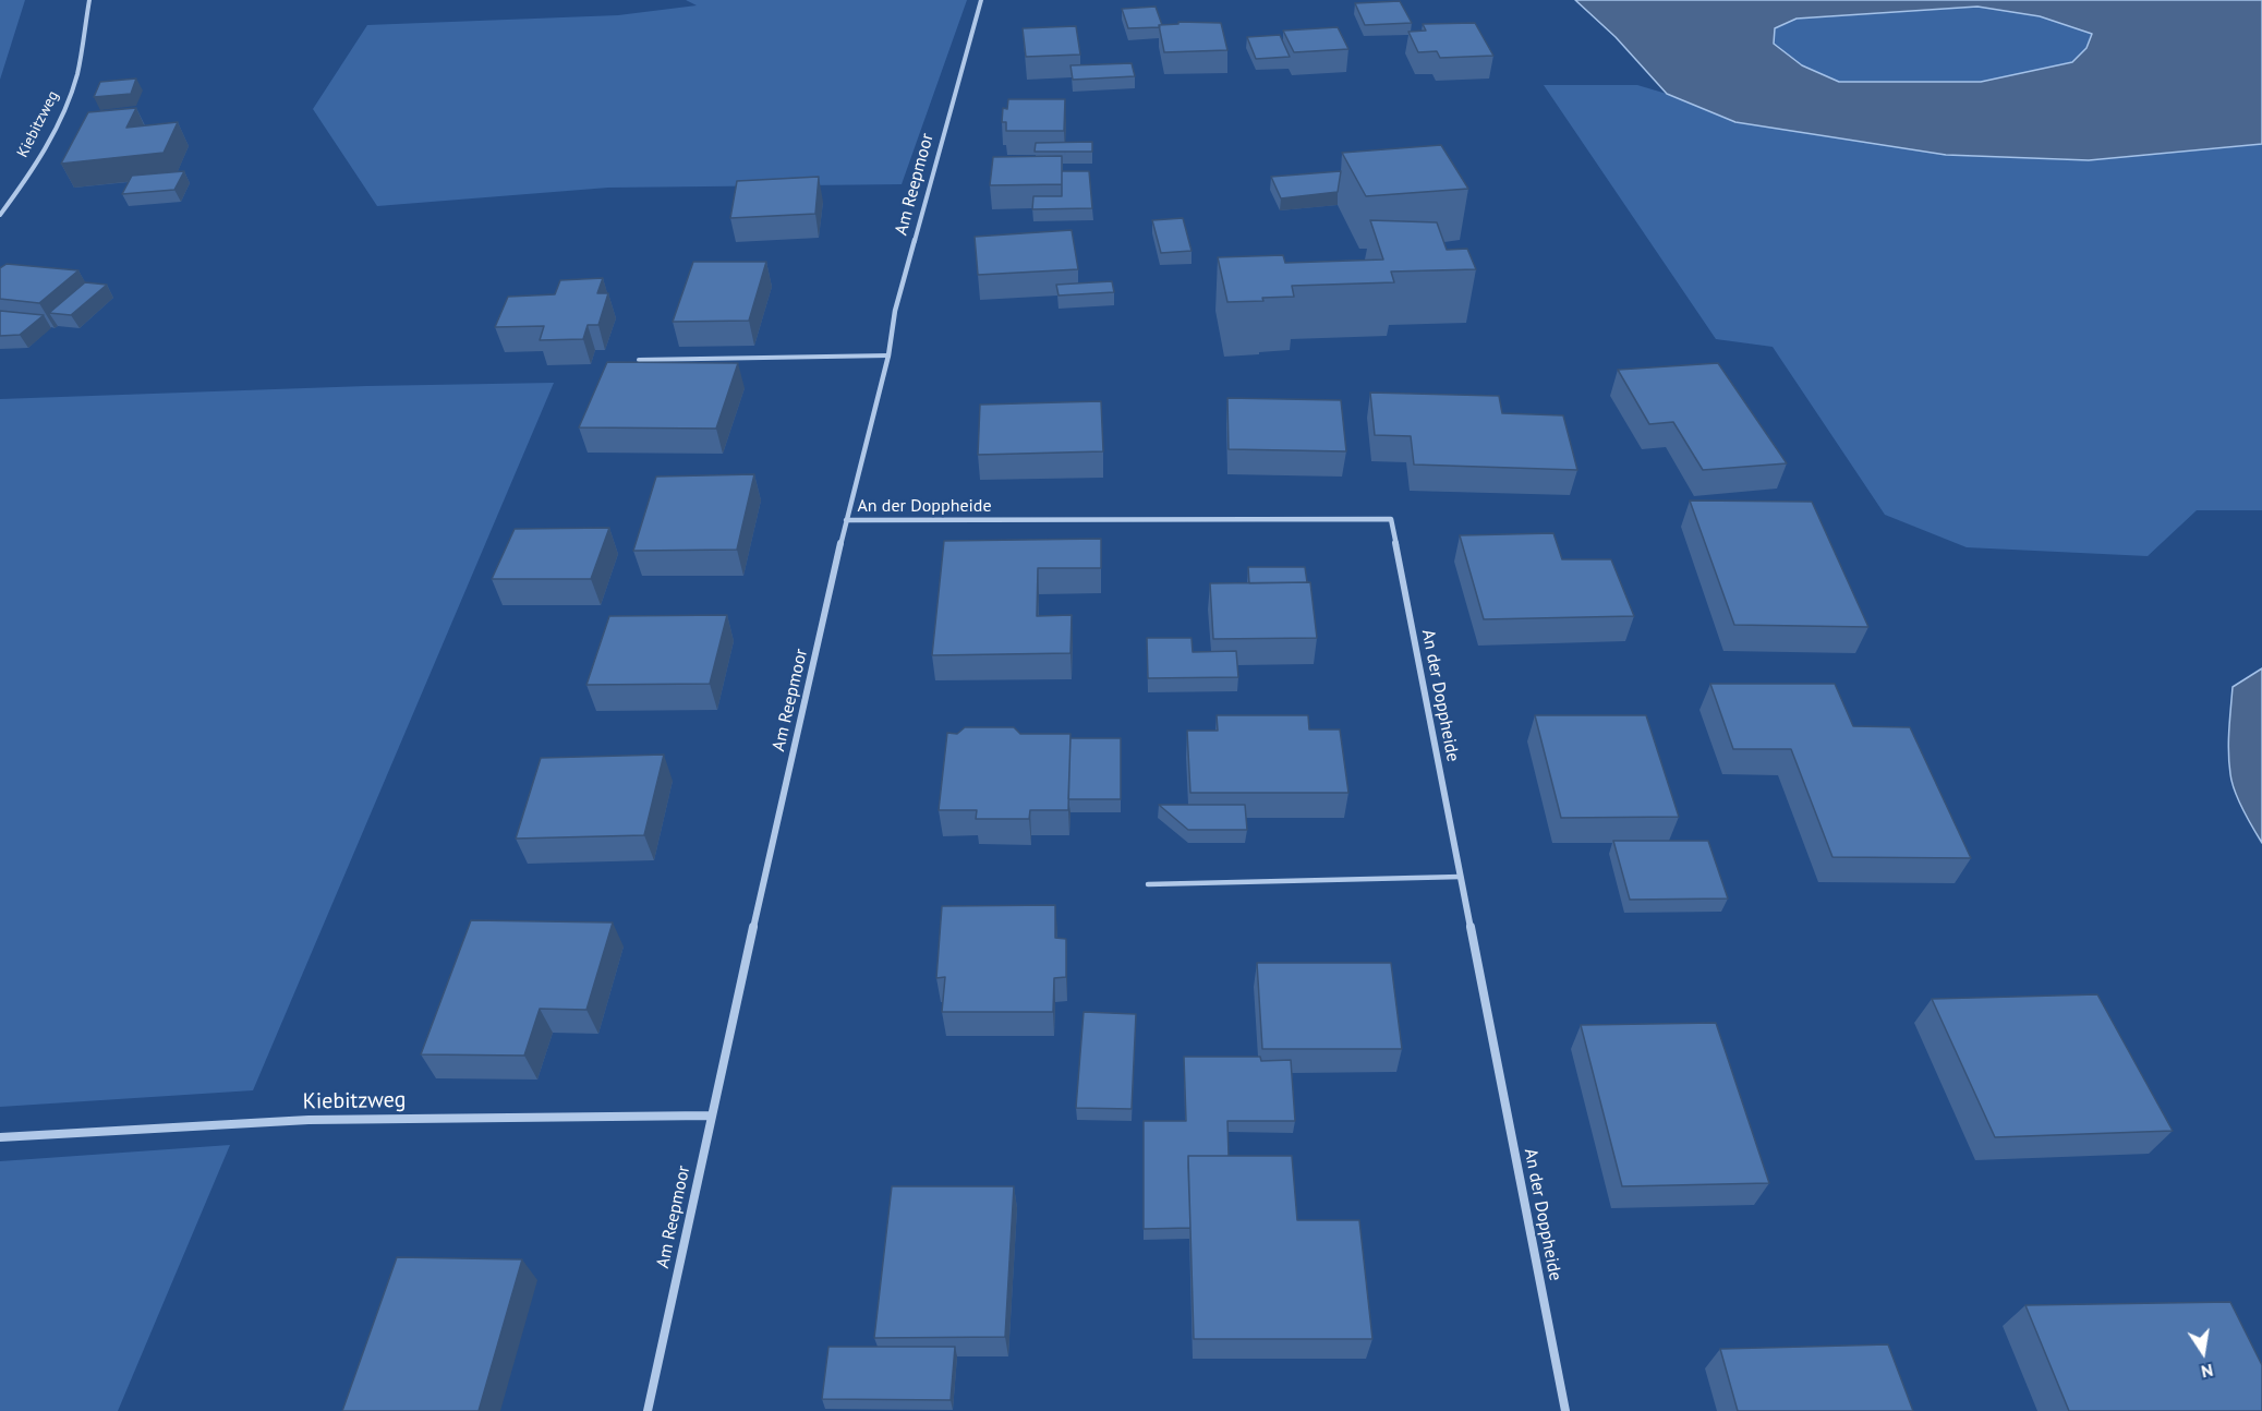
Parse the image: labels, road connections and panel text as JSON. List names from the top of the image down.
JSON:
{
  "streets": {
    "street": ["Kiebitzweg", "Am Reepmoor", "An der Doppheide"]
  },
  "crossings": [
    ["Kiebitzweg", "Am Reepmoor"],
    ["Am Reepmoor", "An der Doppheide"]
  ],
  "north": "bottom"
}
